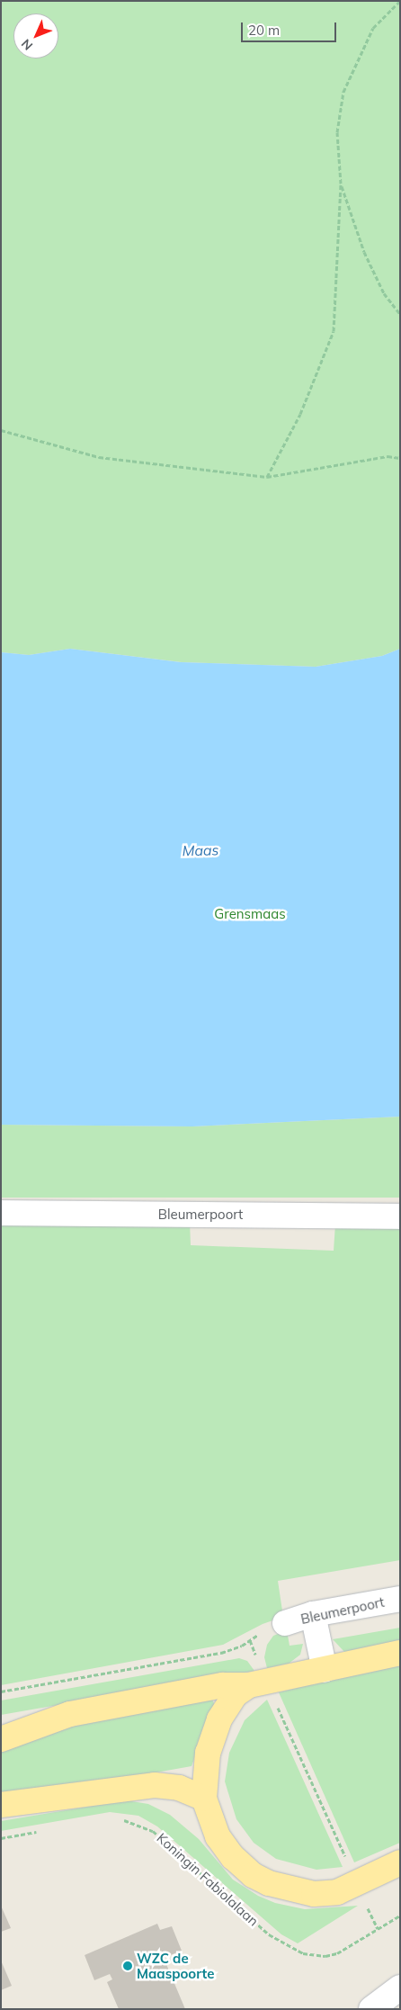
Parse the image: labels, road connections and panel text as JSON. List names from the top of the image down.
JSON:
{
  "streets": {
    "street": ["Bleumerpoort"],
    "path": ["Koningin Fabiolalaan"]
  },
  "water": ["Maas"],
  "parks": ["Grensmaas"],
  "places": ["WZC de Maaspoorte"],
  "scale_bar": "20 m",
  "north": "bottom left"
}
